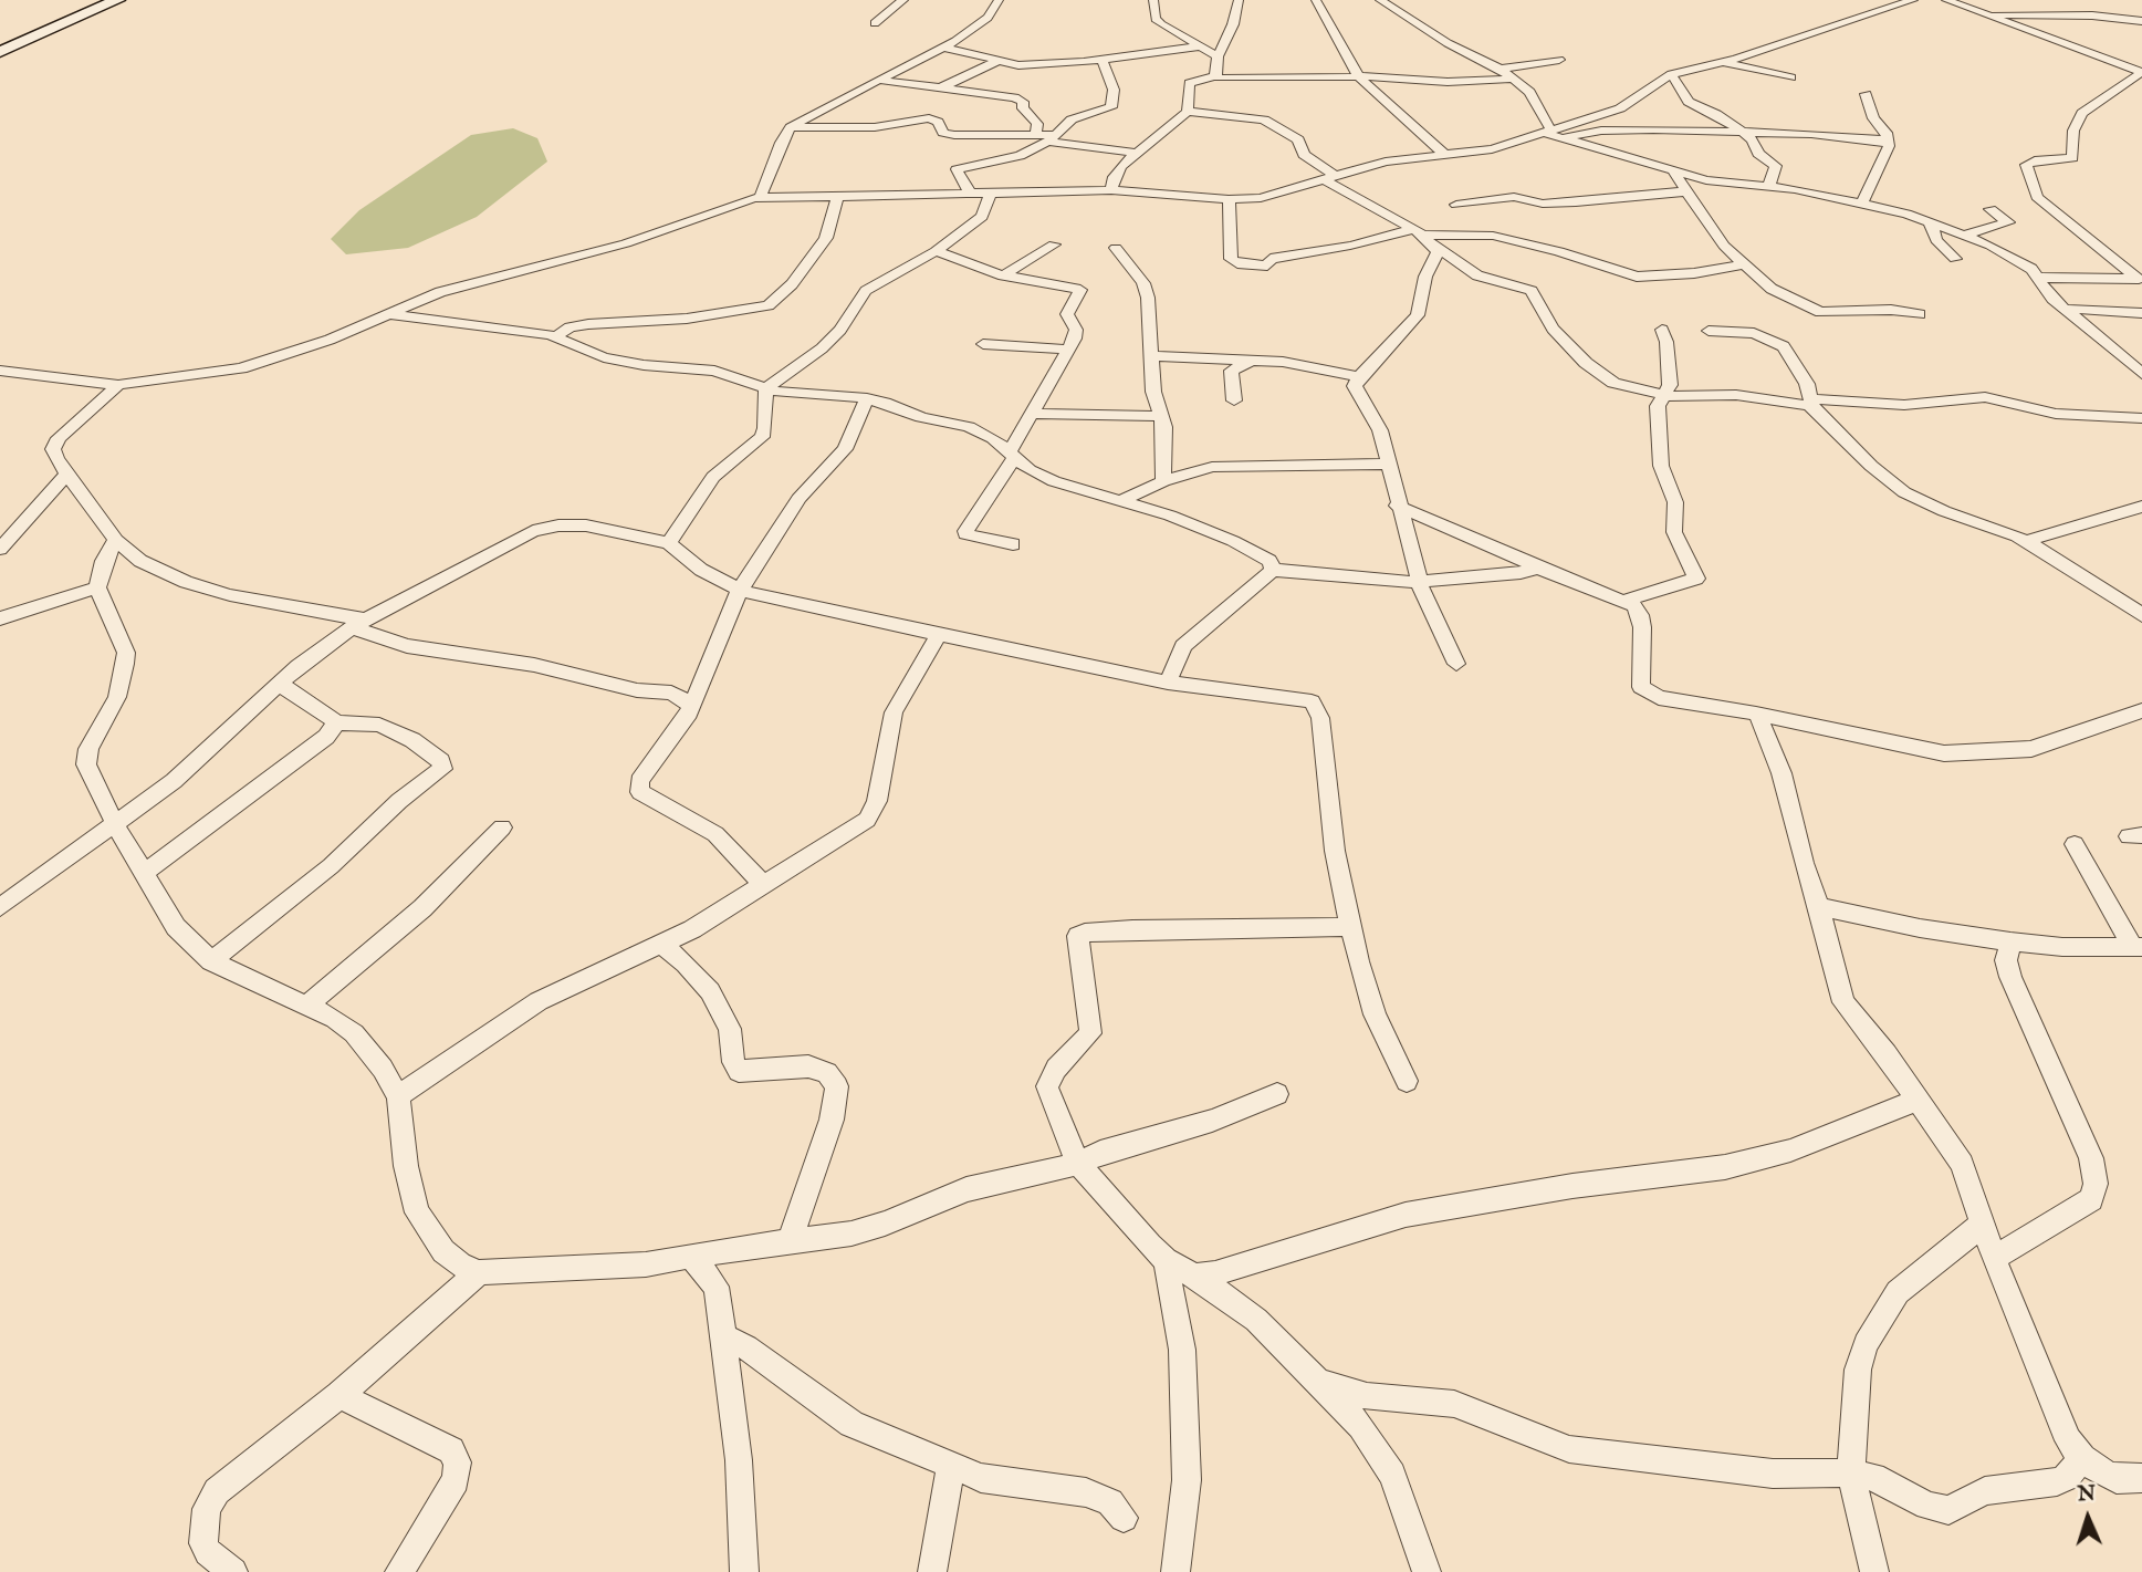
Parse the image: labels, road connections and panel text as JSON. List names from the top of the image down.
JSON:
{
  "north": "top"
}
